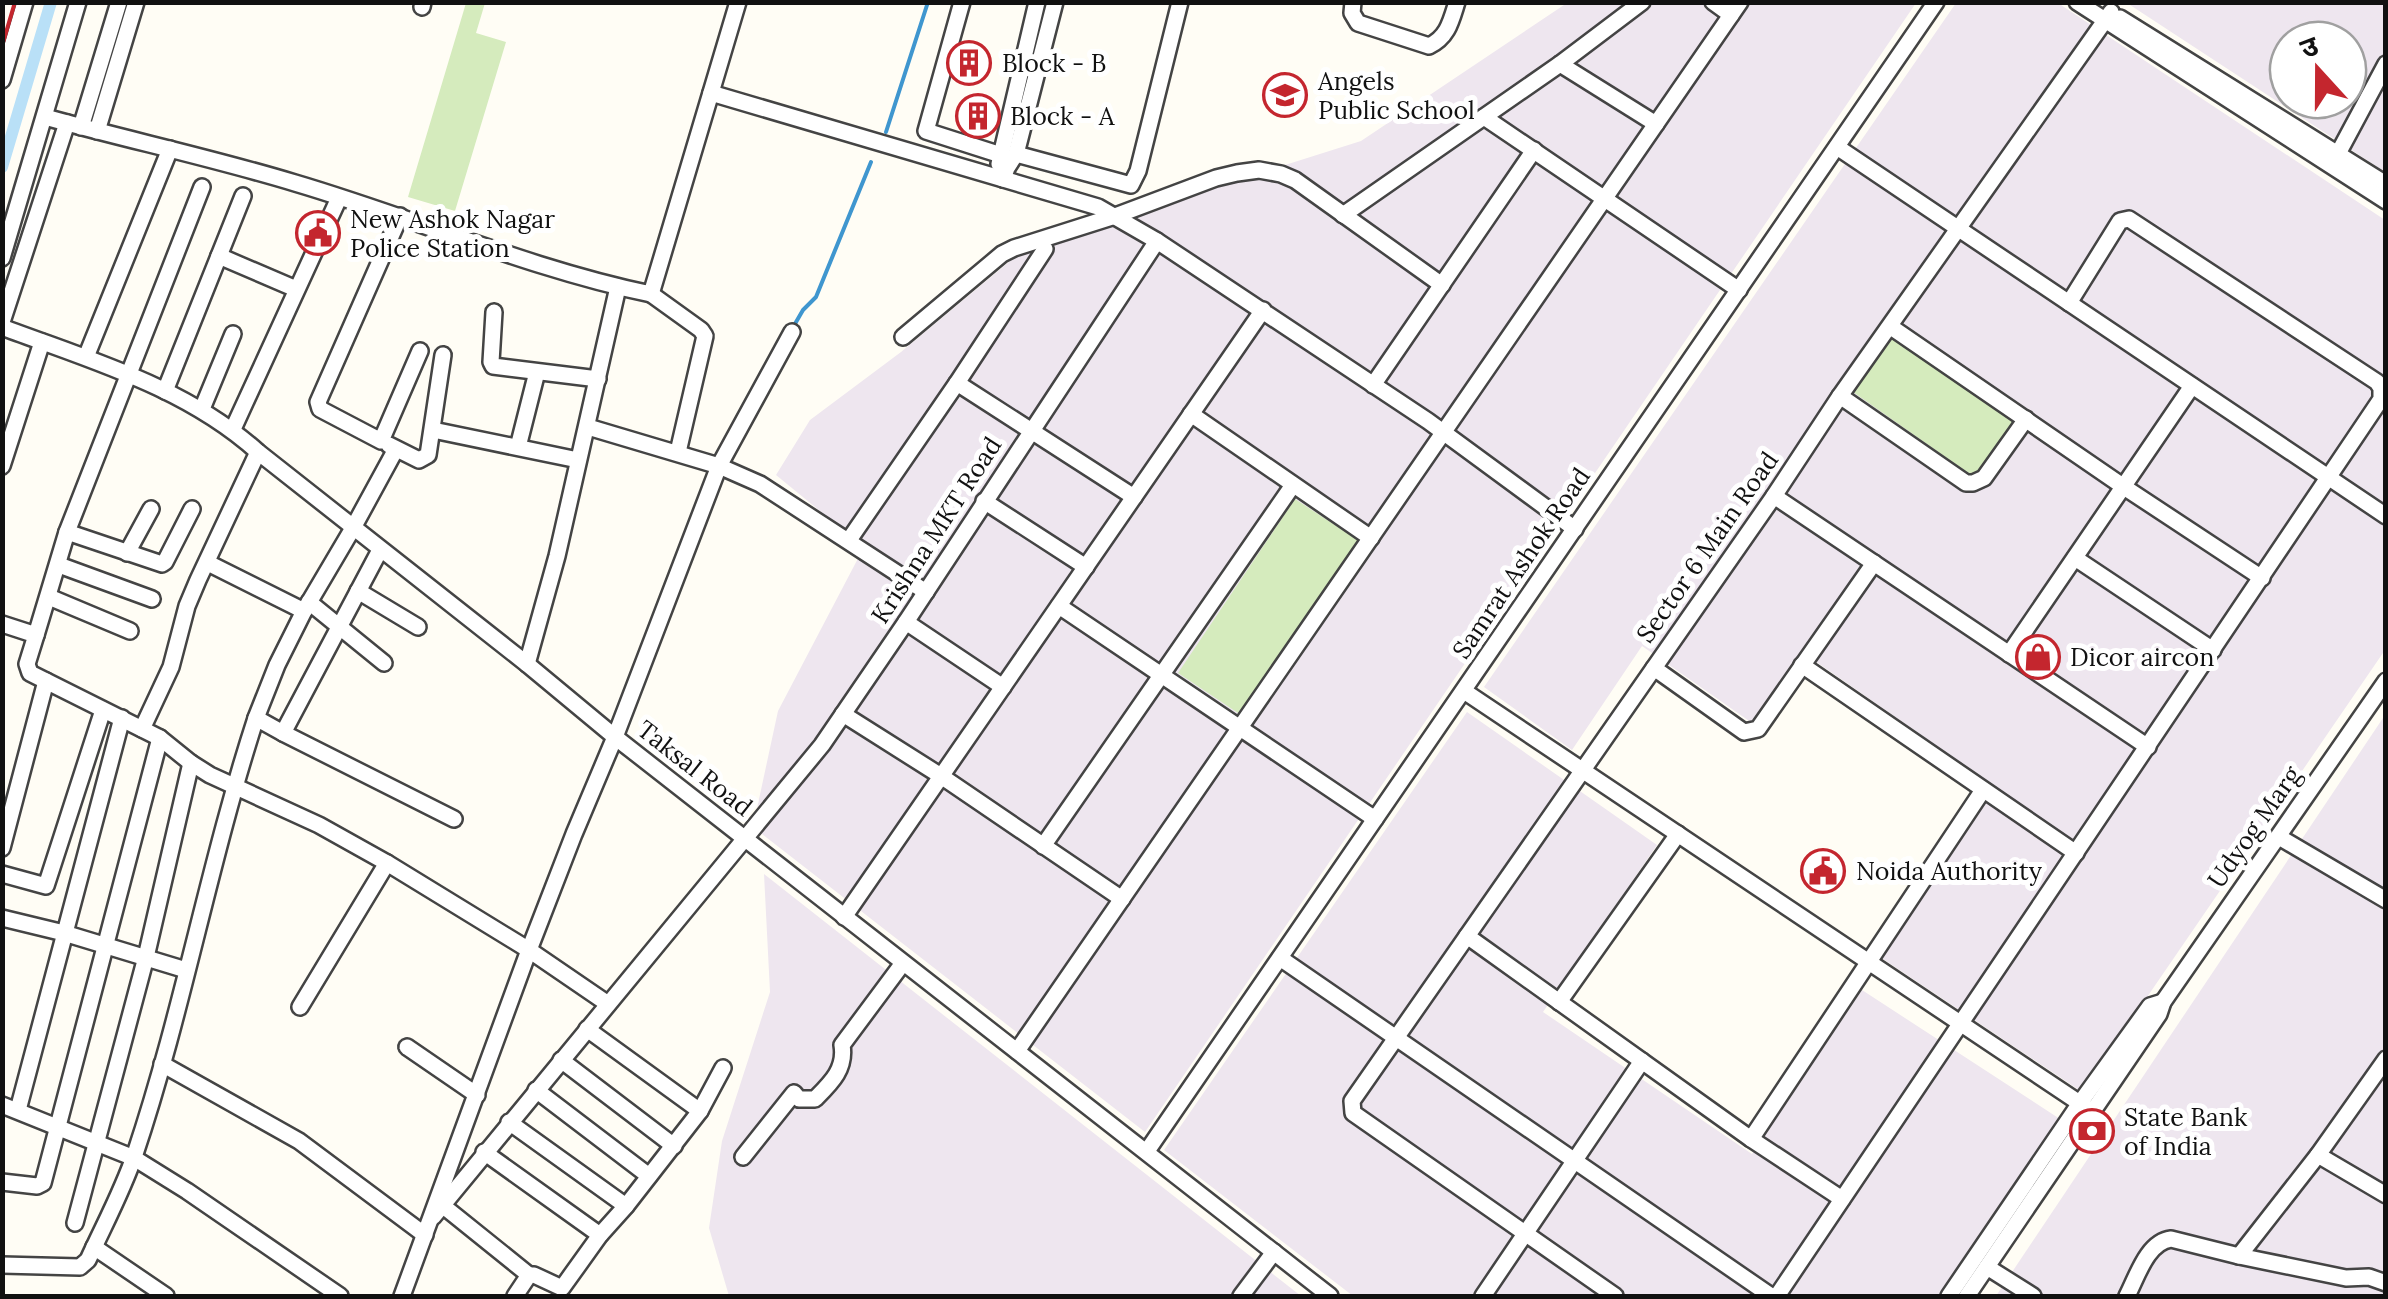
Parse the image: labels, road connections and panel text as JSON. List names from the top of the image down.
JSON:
{
  "streets": {
    "street": [
      "Krishna MKT Road",
      "Sector 6 Main Road",
      "Samrat Ashok Road",
      "Taksal Road",
      "Udyog Marg"
    ]
  },
  "crossings": [
    ["Krishna MKT Road", "Taksal Road"],
    ["Samrat Ashok Road", "Taksal Road"]
  ],
  "places": {
    "building": ["Block - B", "Block - A"],
    "school or university": ["Angels Public School"],
    "public building": ["New Ashok Nagar Police Station", "Noida Authority"],
    "shop": ["Dicor aircon"],
    "bank": ["State Bank of India"]
  },
  "north": "top"
}
